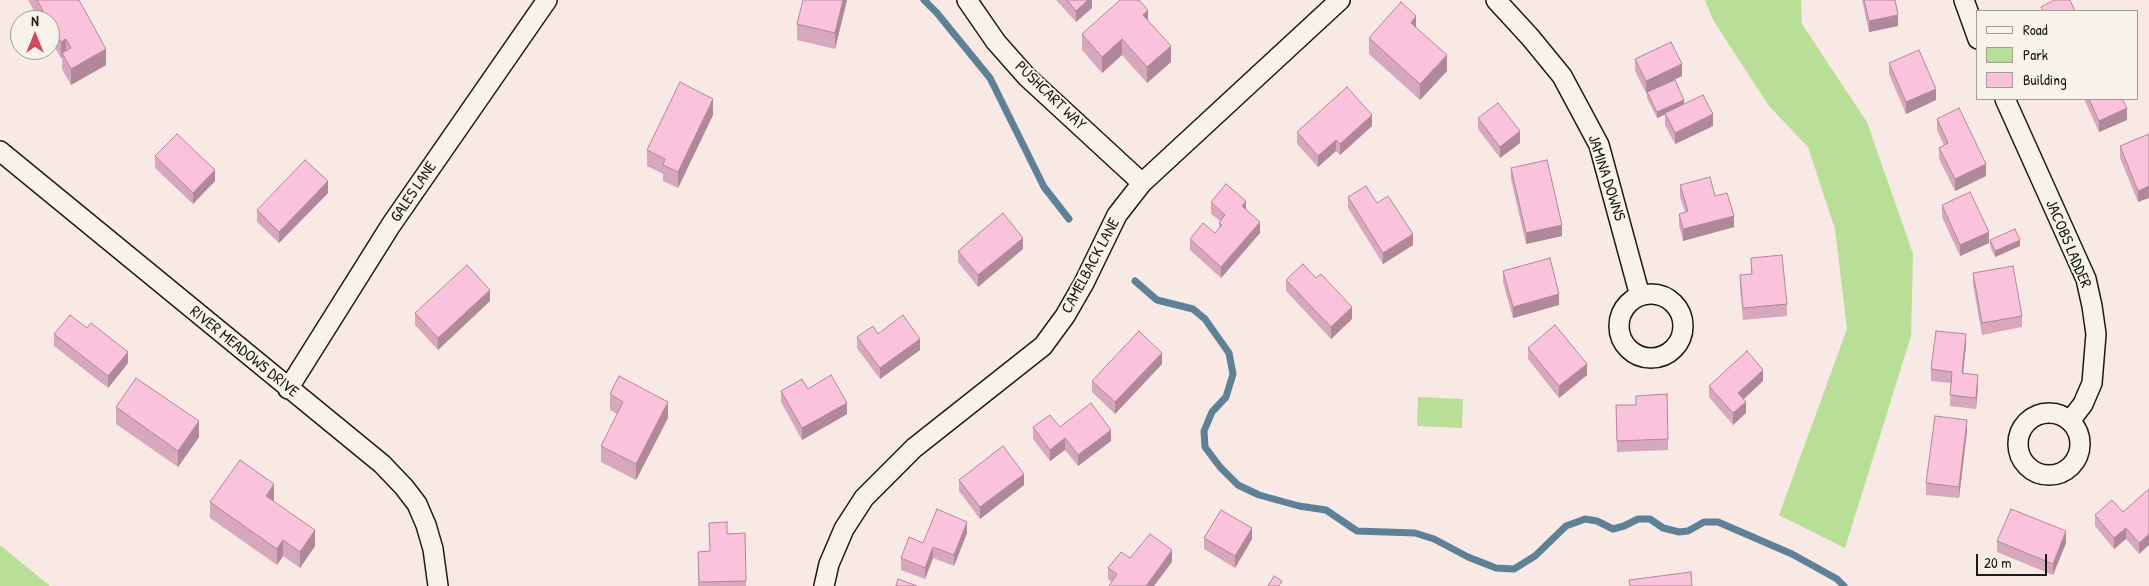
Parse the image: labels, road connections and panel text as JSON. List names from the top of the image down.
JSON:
{
  "streets": {
    "street": [
      "PUSHCART WAY",
      "JAMINA DOWNS",
      "GALES LANE",
      "JACOBS LADDER",
      "CAMELBACK LANE",
      "RIVER MEADOWS DRIVE"
    ]
  },
  "crossings": [
    ["PUSHCART WAY", "CAMELBACK LANE"],
    ["GALES LANE", "RIVER MEADOWS DRIVE"]
  ],
  "legend": ["Road", "Park", "Building"],
  "scale_bar": "20 m",
  "north": "top"
}
